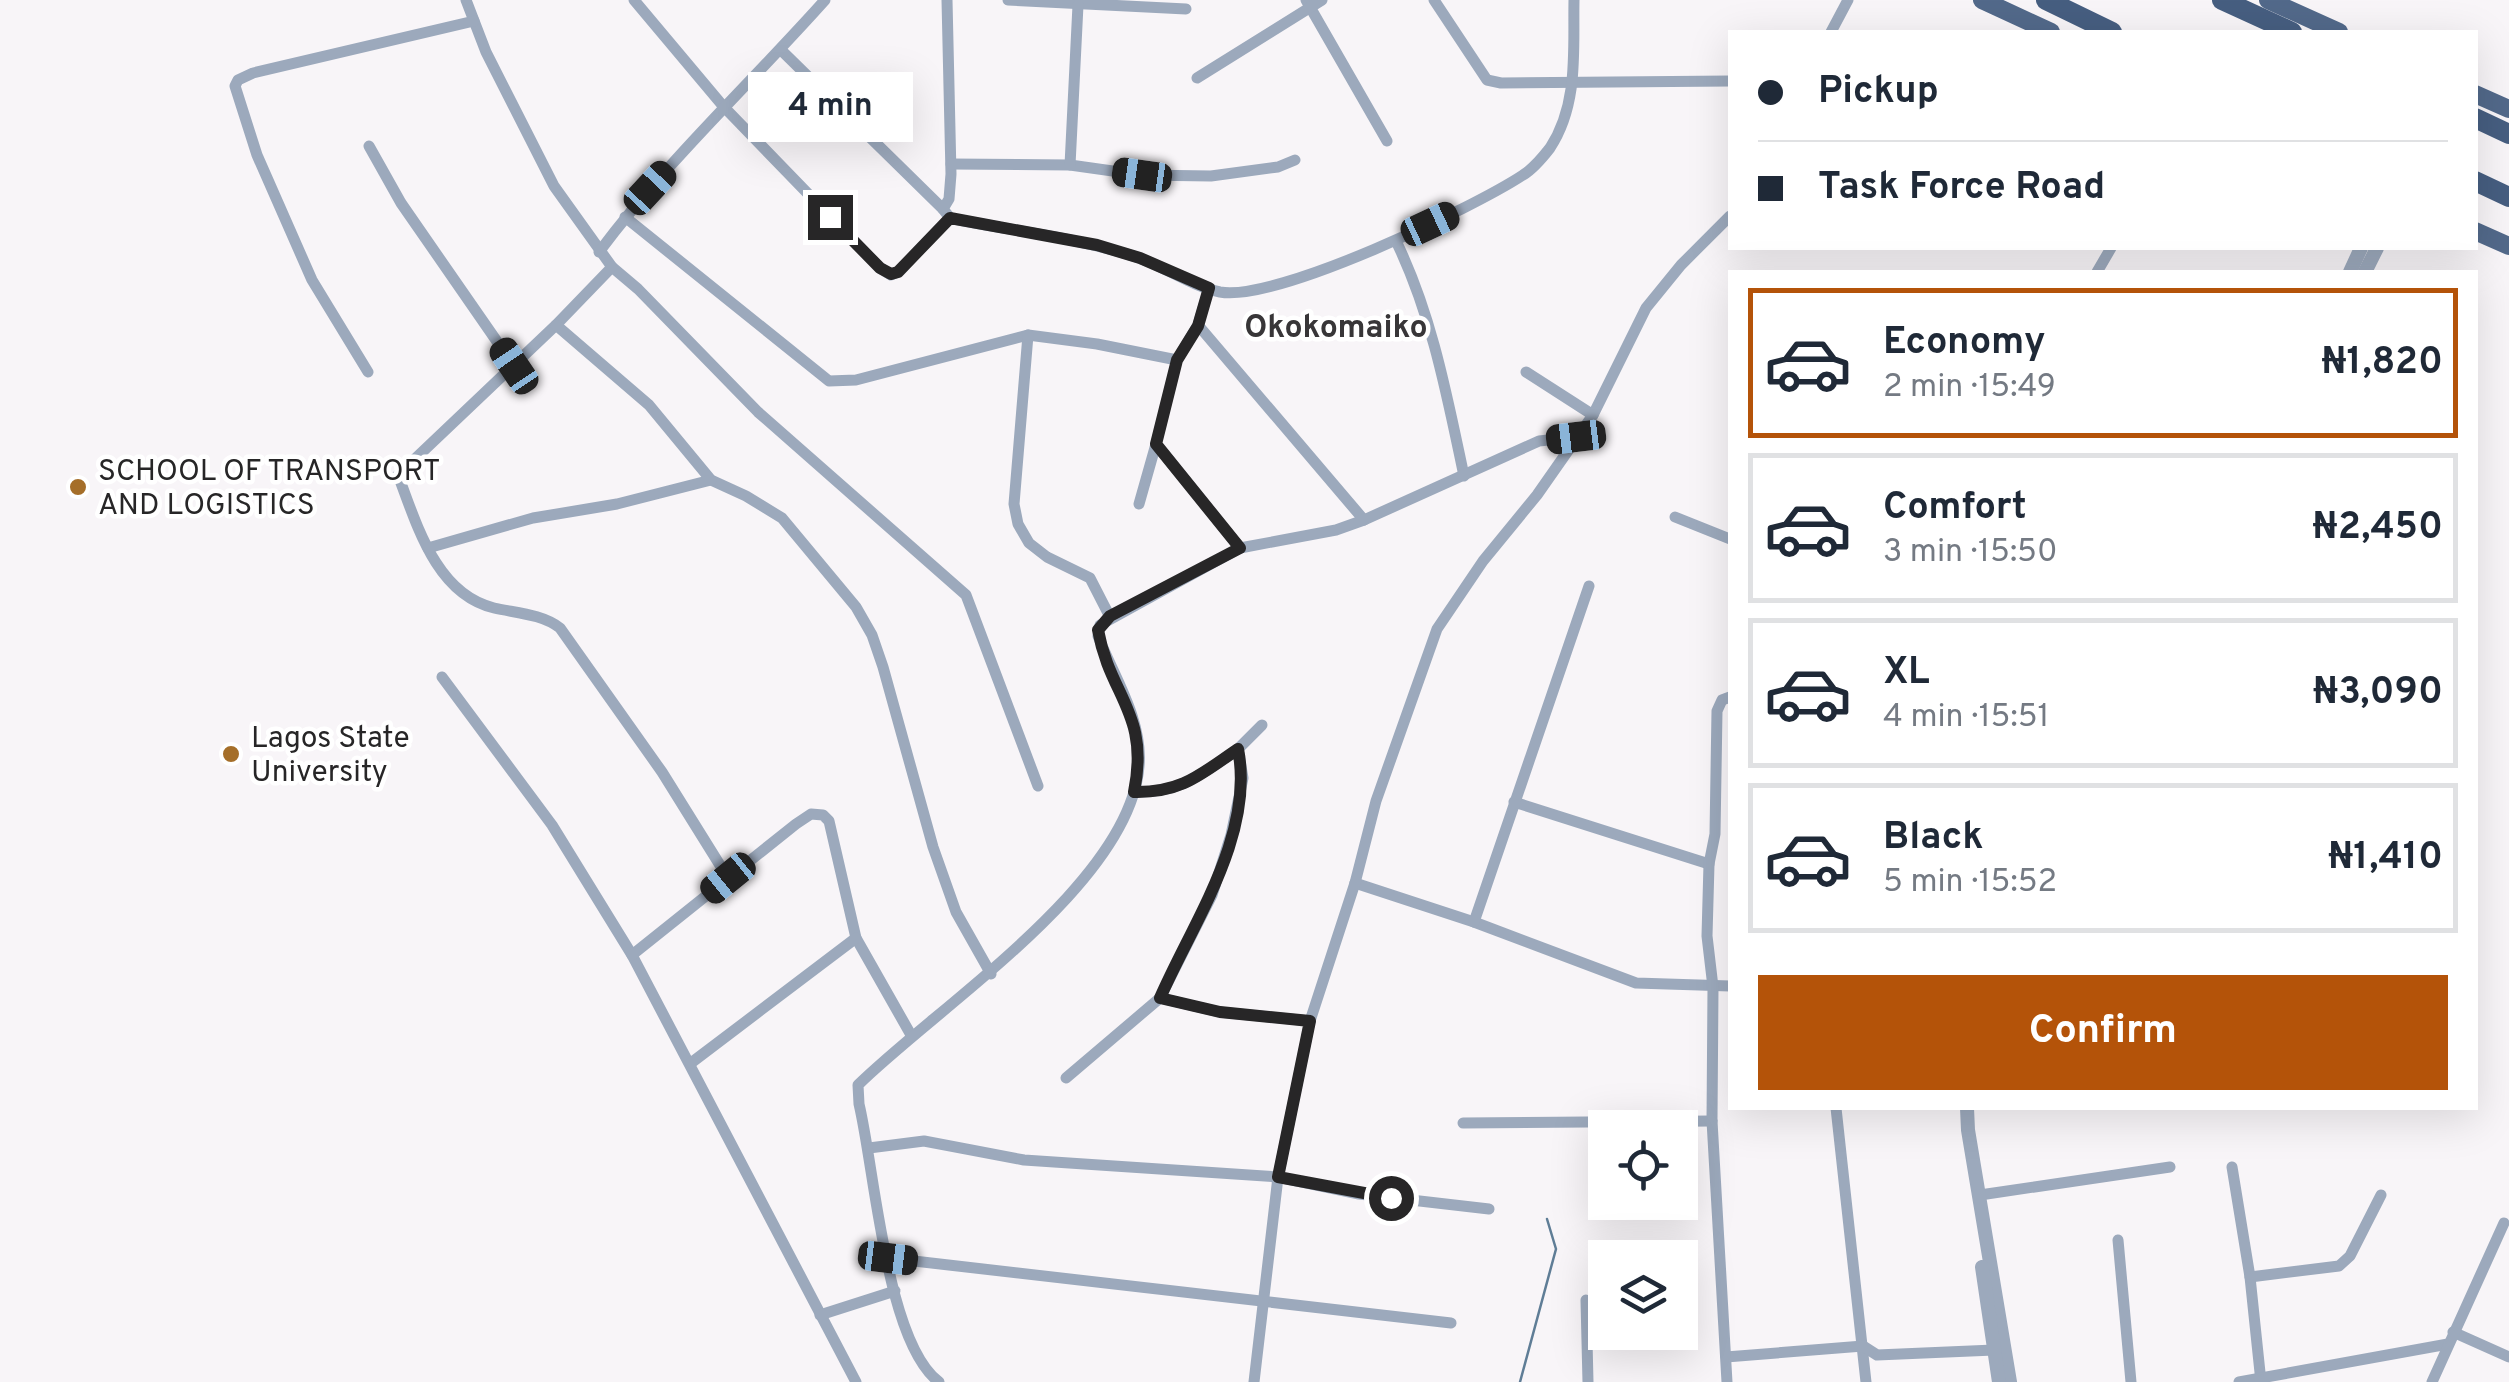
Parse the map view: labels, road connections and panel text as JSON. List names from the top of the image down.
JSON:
{
  "districts": ["Okokomaiko"],
  "places": ["SCHOOL OF TRANSPORT AND LOGISTICS", "Lagos State University"],
  "page": {
    "banner": ["Pickup", "Task Force Road"],
    "bubble": "4 min",
    "list": [
      {
        "name": "Economy",
        "note": "2 min · 15:49",
        "value": "₦1,820"
      },
      {
        "name": "Comfort",
        "note": "3 min · 15:50",
        "value": "₦2,450"
      },
      {
        "name": "XL",
        "note": "4 min · 15:51",
        "value": "₦3,090"
      },
      {
        "name": "Black",
        "note": "5 min · 15:52",
        "value": "₦1,410"
      }
    ],
    "buttons": "Confirm"
  }
}
